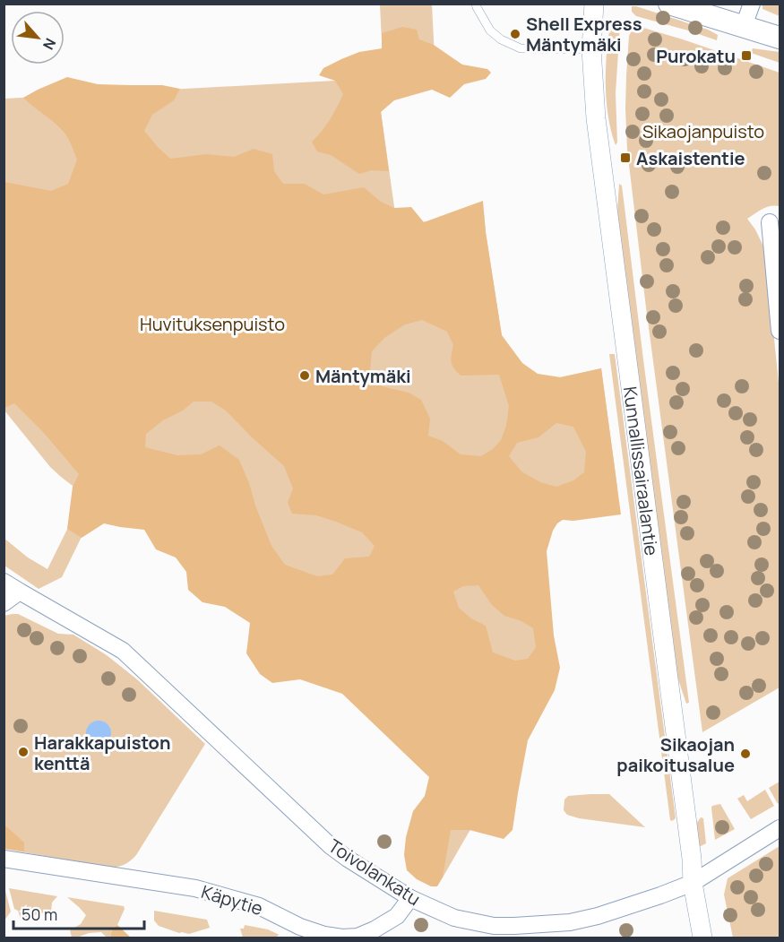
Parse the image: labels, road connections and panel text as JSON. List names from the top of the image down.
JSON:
{
  "streets": {
    "street": ["Kunnallissairaalantie", "Toivolankatu", "Käpytie"]
  },
  "crossings": [
    ["Kunnallissairaalantie", "Toivolankatu"],
    ["Toivolankatu", "Käpytie"]
  ],
  "parks": ["Sikaojanpuisto", "Huvituksenpuisto"],
  "places": {
    "other": [
      "Shell Express Mäntymäki",
      "Mäntymäki",
      "Harakkapuiston kenttä",
      "Sikaojan paikoitusalue"
    ],
    "transit": ["Purokatu", "Askaistentie"]
  },
  "scale_bar": "50 m",
  "north": "bottom right"
}
